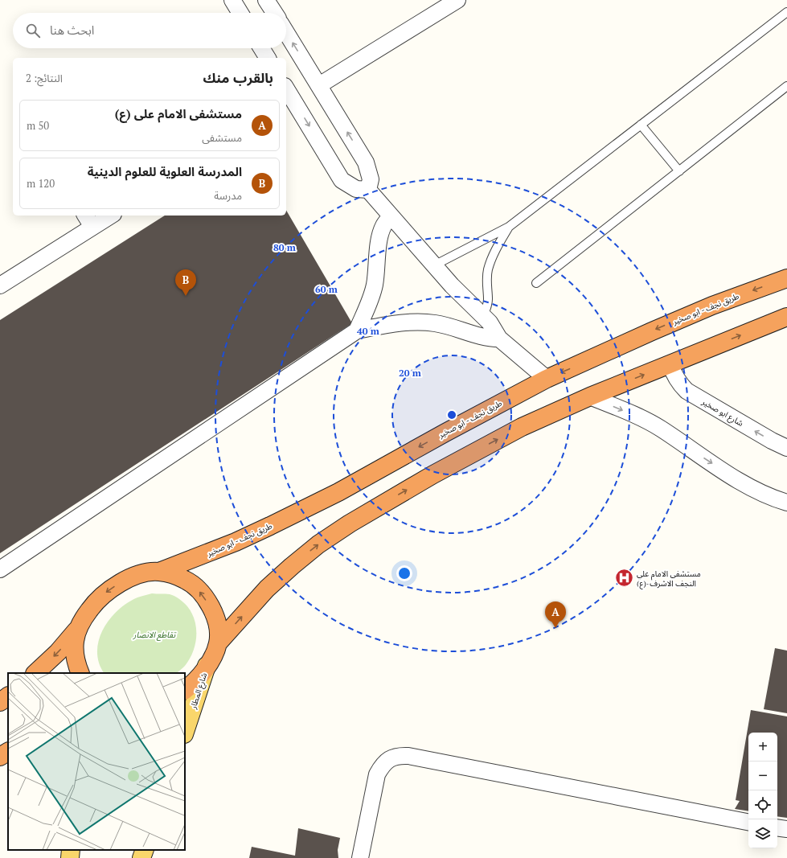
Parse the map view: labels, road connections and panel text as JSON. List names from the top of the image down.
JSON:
{
  "streets": {
    "highway": ["طريق نجف - ابو صخير"],
    "main road": ["شارع المطار"],
    "street": ["شارع ابو صخير"]
  },
  "parks": ["تقاطع الانصار"],
  "places": {
    "hospital": ["مستشفى الامام علي (ع)-النجف الاشرف"]
  },
  "page": {
    "search": "ابحث هنا",
    "heading": ["بالقرب منك", "النتائج: 2"],
    "list": [
      {
        "mark": "A",
        "name": "مستشفی الامام علی (ع)",
        "note": "مستشفى",
        "value": "50 m"
      },
      {
        "mark": "B",
        "name": "المدرسة العلوية للعلوم الدينية",
        "note": "مدرسة",
        "value": "120 m"
      }
    ],
    "pins": ["B", "A"],
    "map_buttons": ["+", "−"]
  },
  "rings": [
    "80 m",
    "60 m",
    "40 m",
    "20 m"
  ]
}
